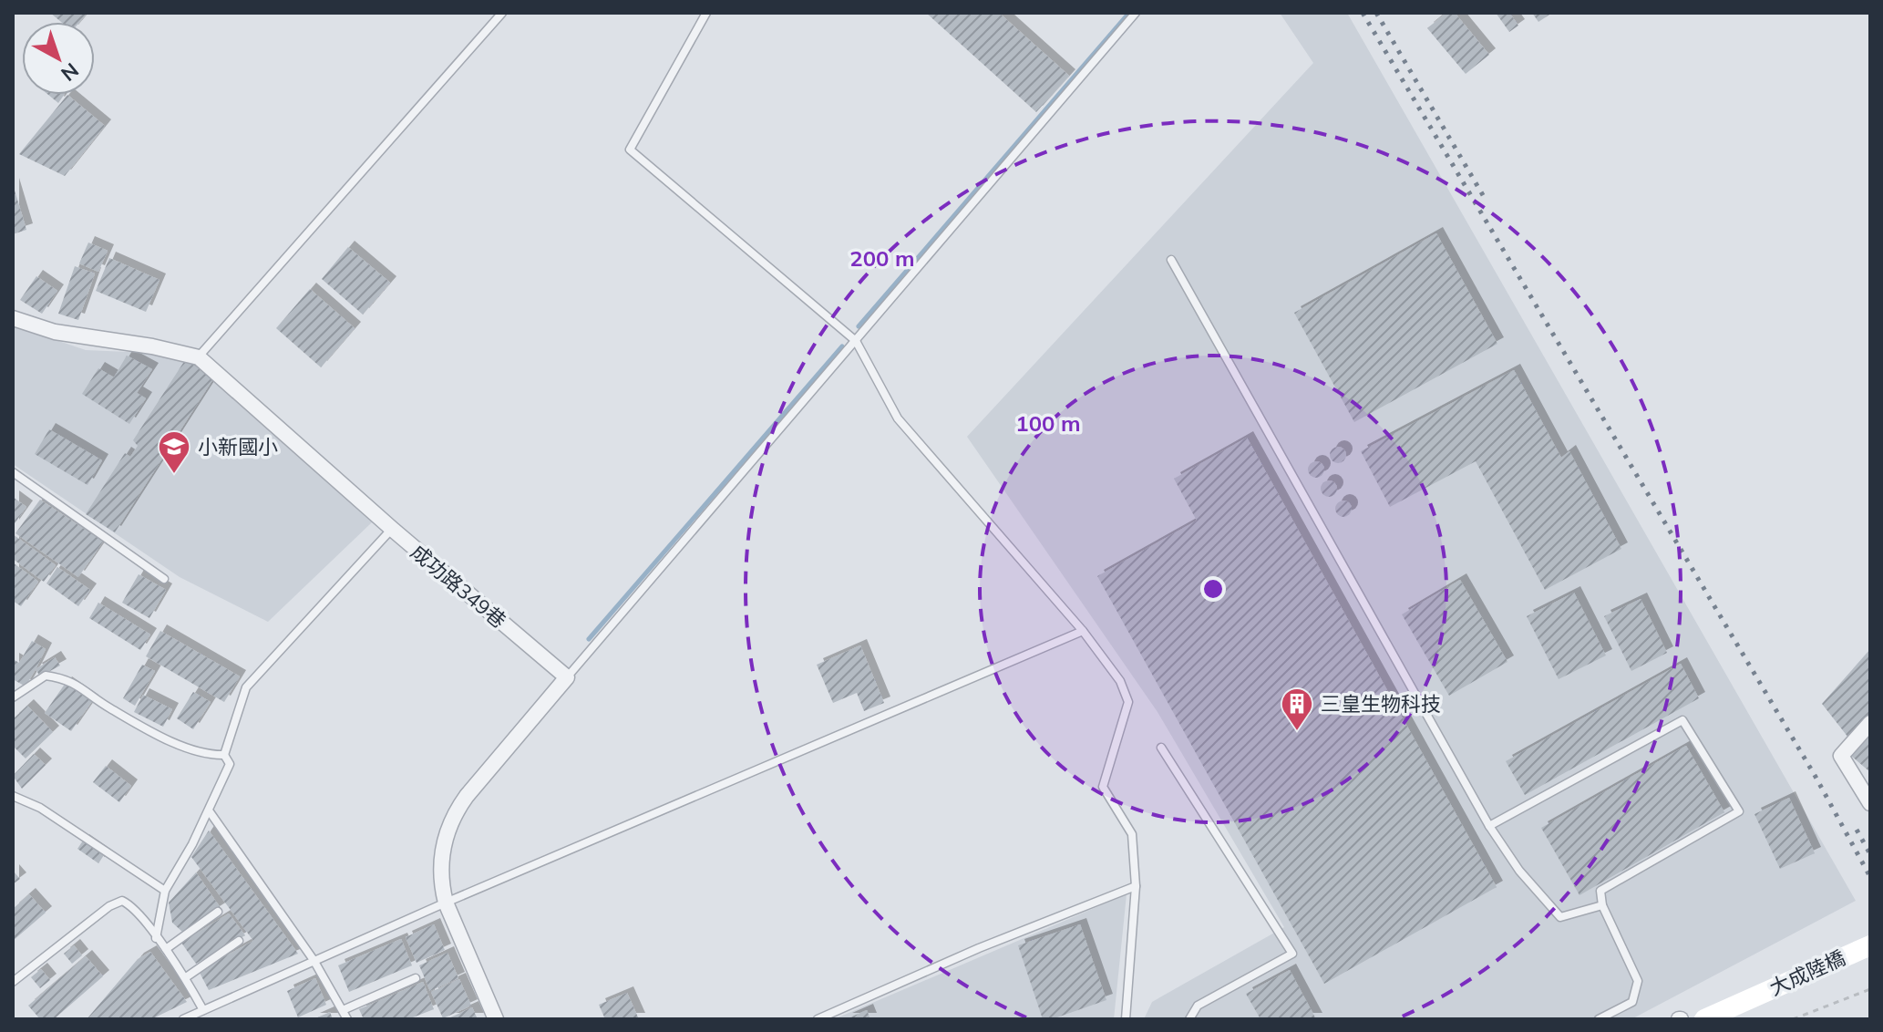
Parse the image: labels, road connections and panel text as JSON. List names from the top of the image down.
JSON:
{
  "streets": {
    "main road": ["大成陸橋"],
    "street": ["成功路349巷"]
  },
  "places": {
    "school or university": ["小新國小"],
    "building": ["三皇生物科技"]
  },
  "north": "bottom right",
  "rings": ["200 m", "100 m"]
}
